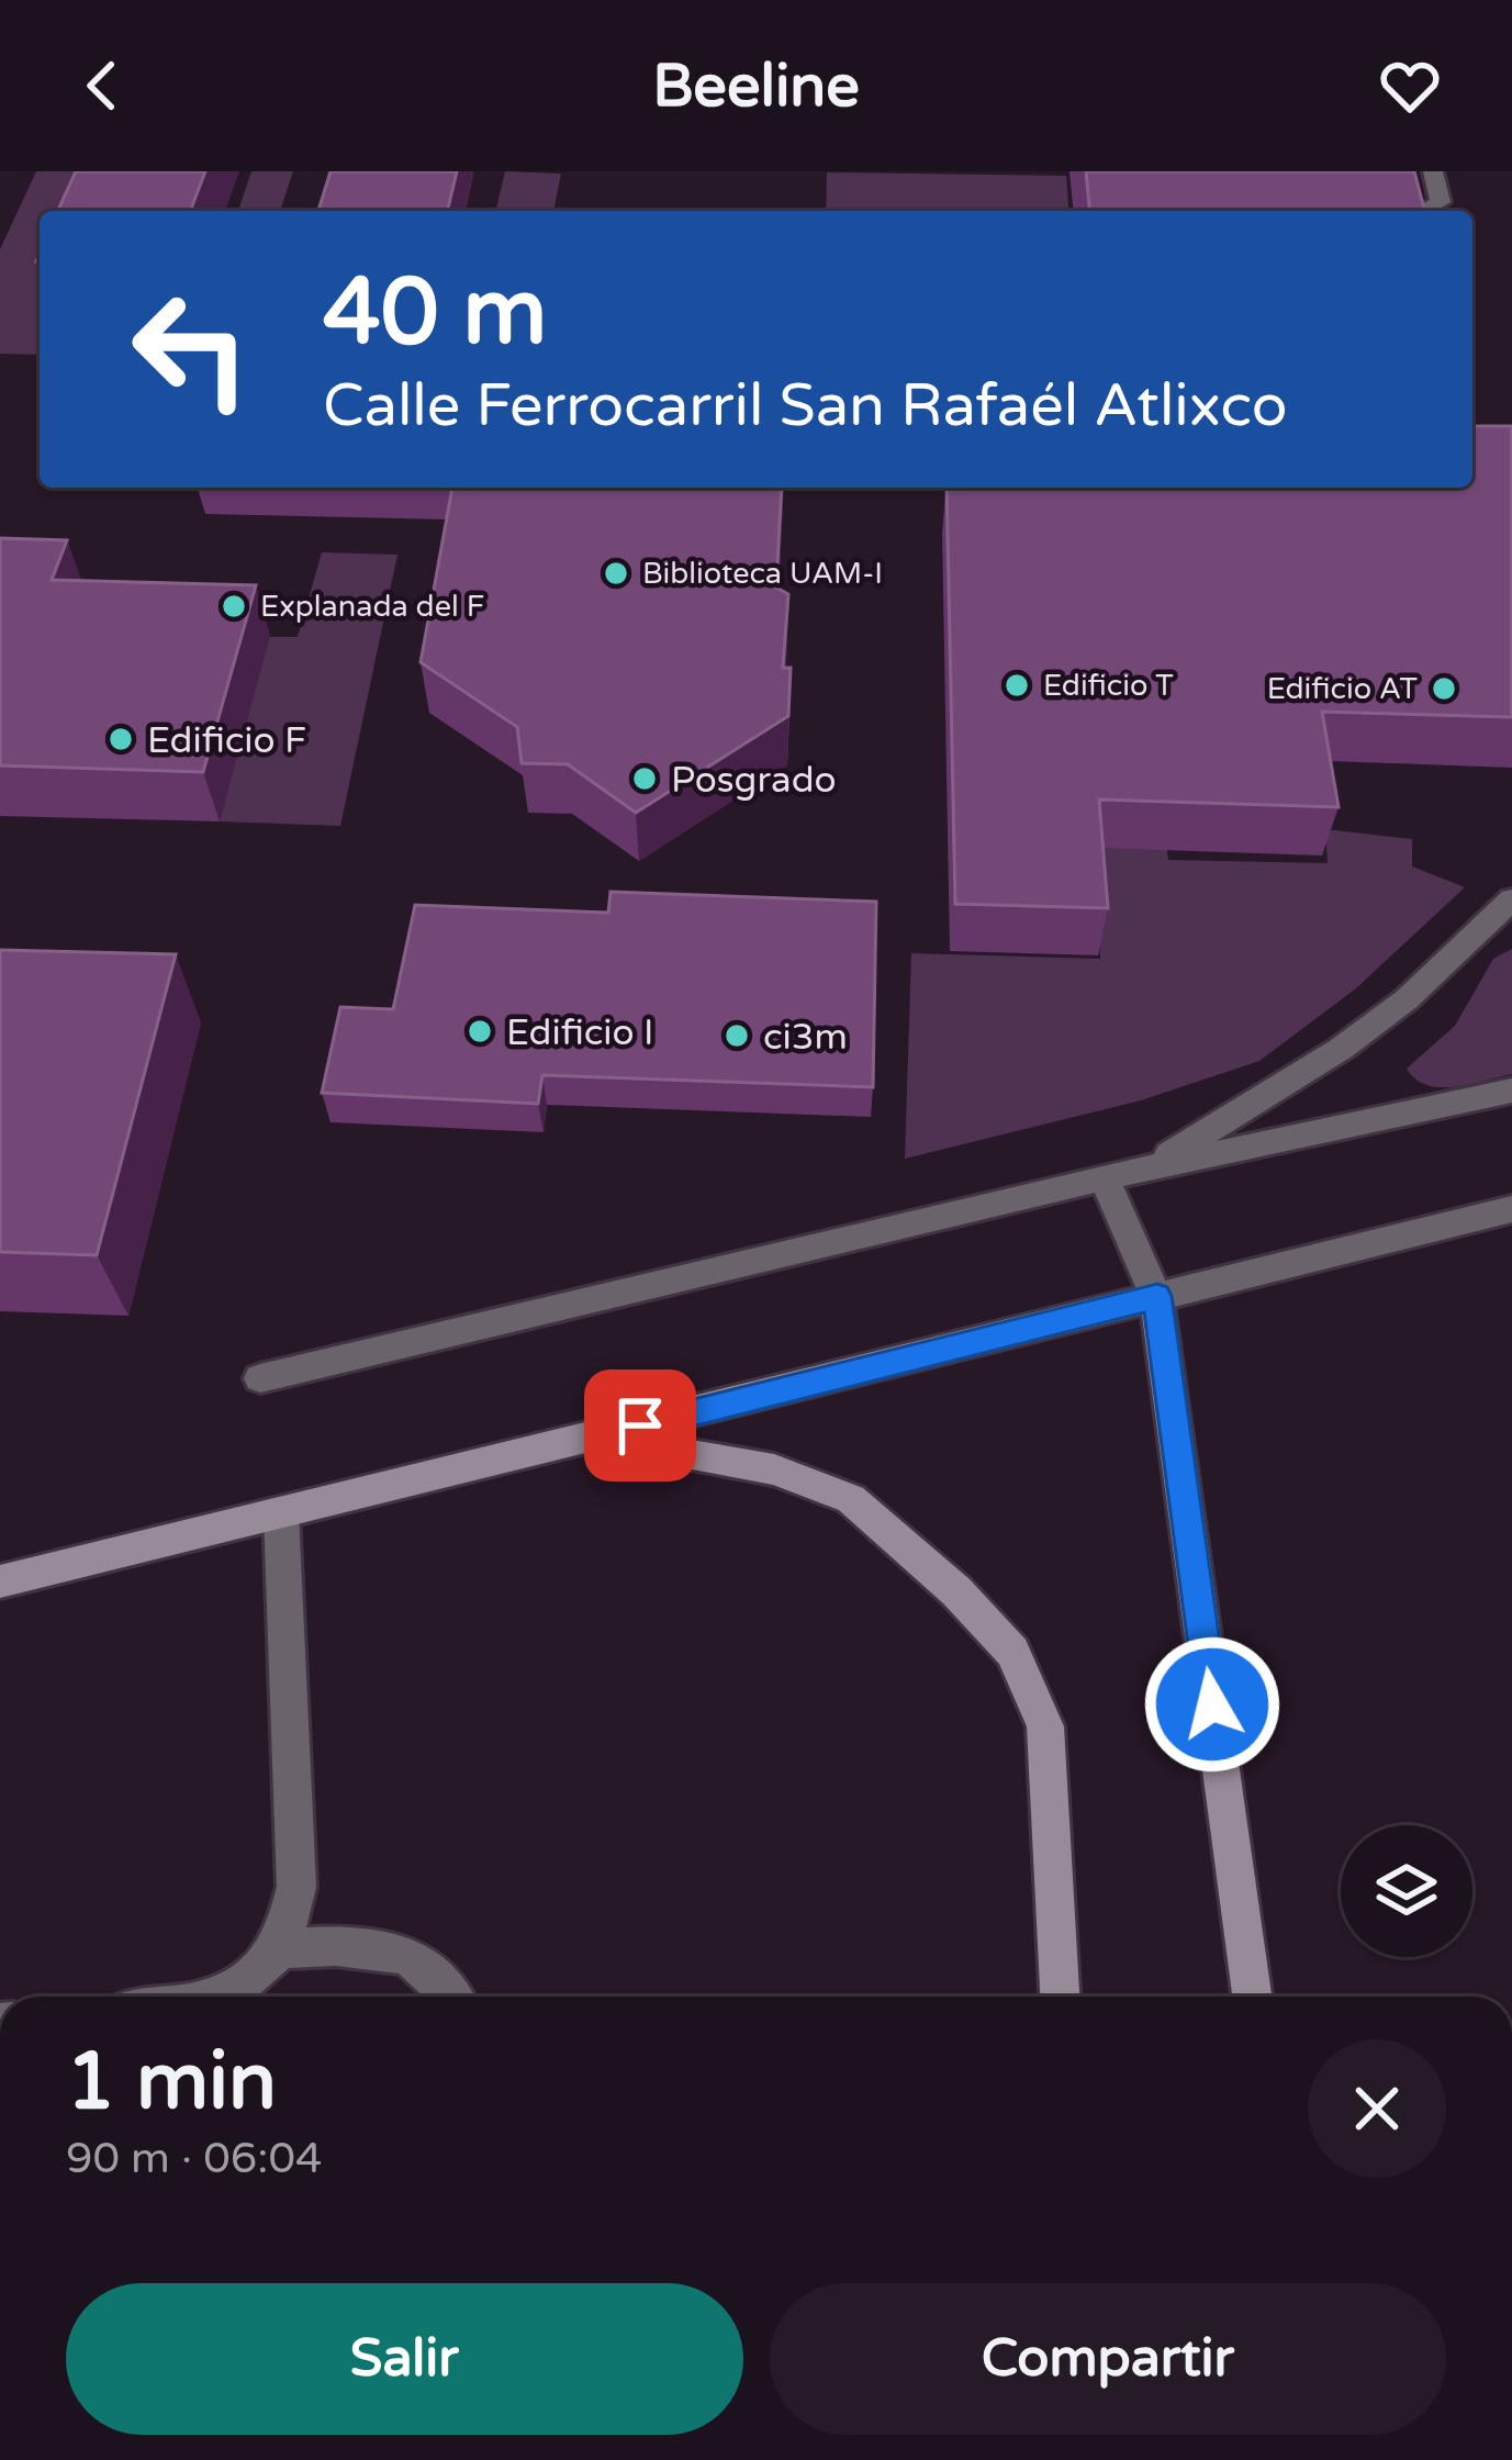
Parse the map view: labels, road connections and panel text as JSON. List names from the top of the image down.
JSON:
{
  "places": [
    "Biblioteca UAM-I",
    "Explanada del F",
    "Edificio T",
    "Edificio AT",
    "Edificio F",
    "Posgrado",
    "Edificio I",
    "ci3m"
  ],
  "page": {
    "header": "Beeline",
    "turn": ["40 m", "Calle Ferrocarril San Rafaél Atlixco"],
    "heading": ["1 min", "90 m · 06:04"],
    "buttons": ["Salir", "Compartir"]
  }
}
